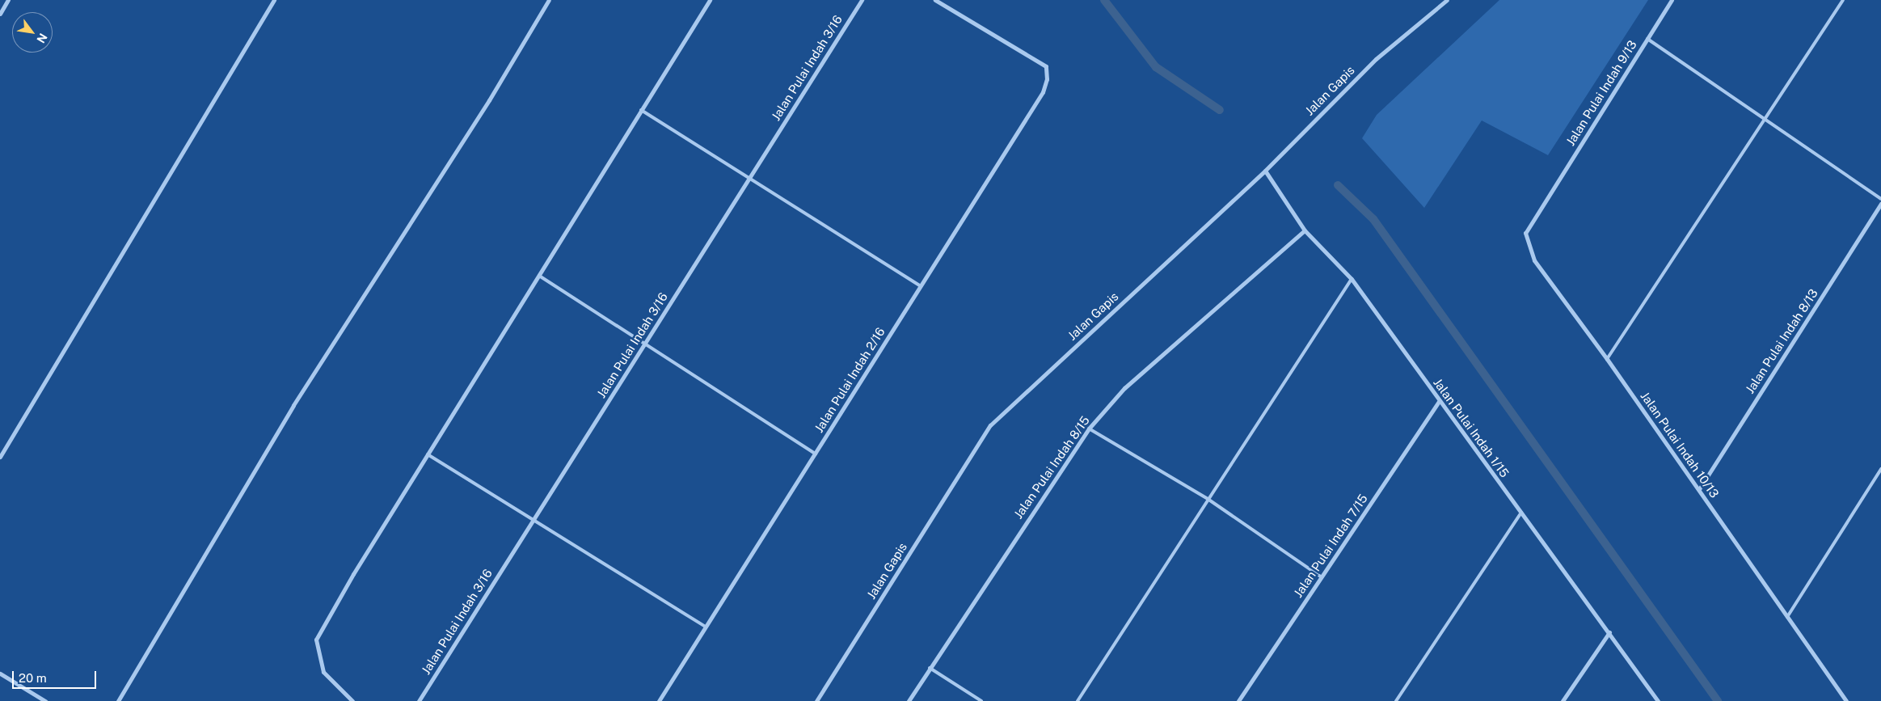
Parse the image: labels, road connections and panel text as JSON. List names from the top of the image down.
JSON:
{
  "streets": {
    "street": [
      "Jalan Pulai Indah 3/16",
      "Jalan Gapis",
      "Jalan Pulai Indah 9/13",
      "Jalan Pulai Indah 8/13",
      "Jalan Pulai Indah 2/16",
      "Jalan Pulai Indah 1/15",
      "Jalan Pulai Indah 10/13",
      "Jalan Pulai Indah 8/15",
      "Jalan Pulai Indah 7/15"
    ]
  },
  "crossings": [
    ["Jalan Gapis", "Jalan Pulai Indah 1/15"],
    ["Jalan Pulai Indah 9/13", "Jalan Pulai Indah 10/13"],
    ["Jalan Pulai Indah 8/13", "Jalan Pulai Indah 10/13"],
    ["Jalan Pulai Indah 1/15", "Jalan Pulai Indah 8/15"],
    ["Jalan Pulai Indah 1/15", "Jalan Pulai Indah 7/15"]
  ],
  "scale_bar": "20 m",
  "north": "bottom right"
}
